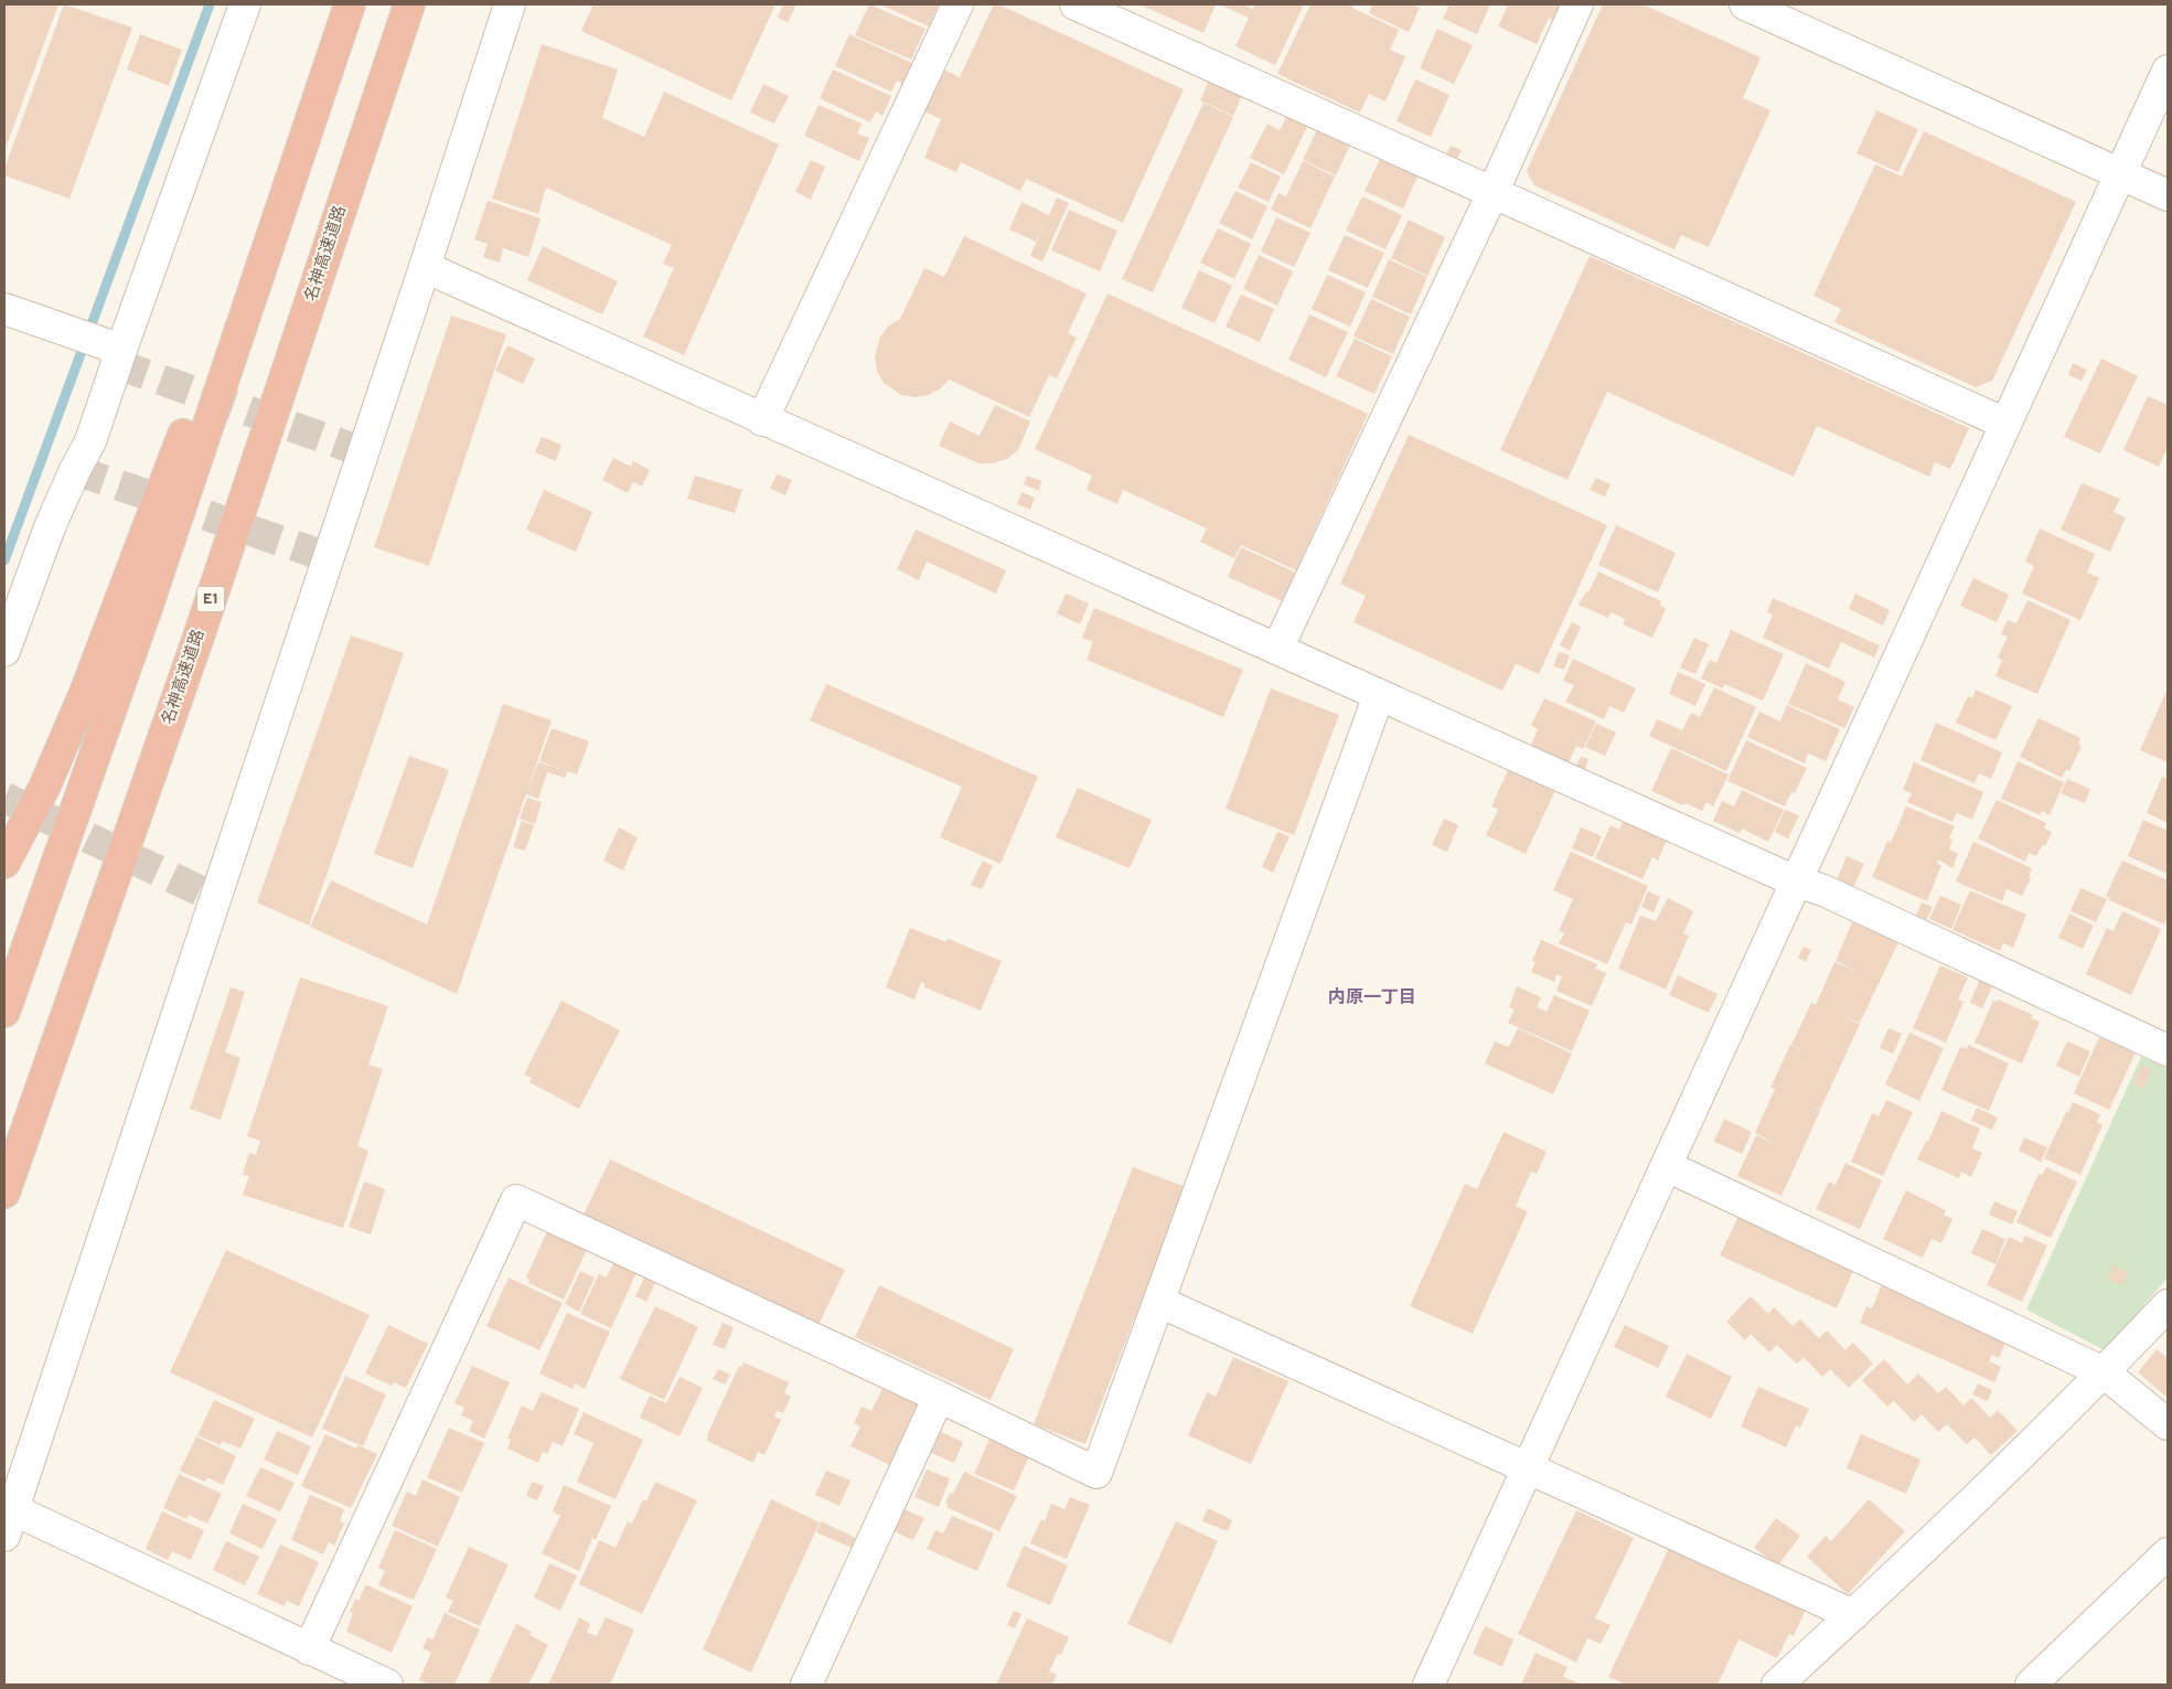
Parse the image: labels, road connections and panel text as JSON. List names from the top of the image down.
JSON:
{
  "streets": {
    "highway": ["名神高速道路", "E1"]
  },
  "districts": ["内原一丁目"]
}
